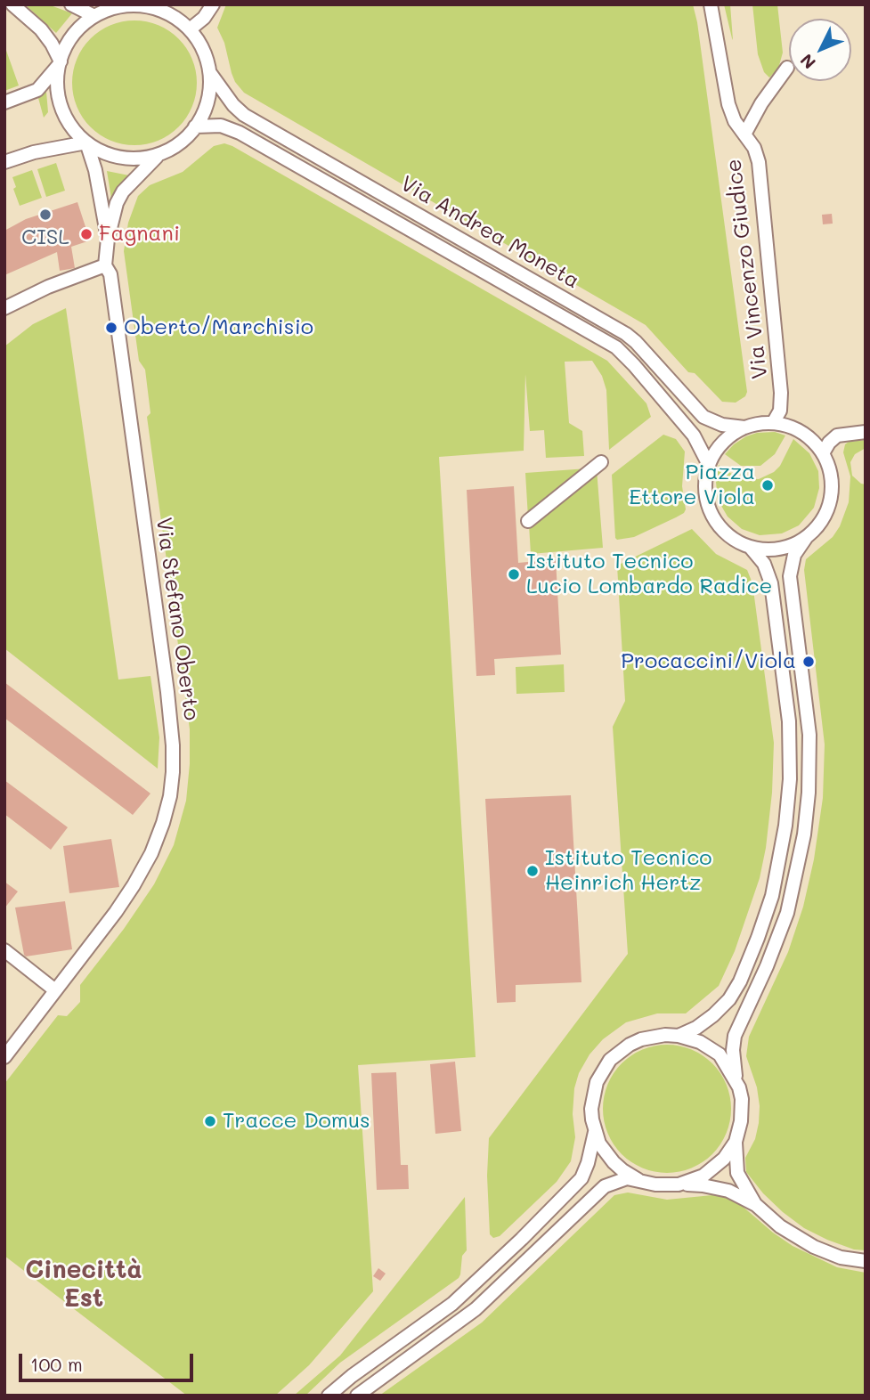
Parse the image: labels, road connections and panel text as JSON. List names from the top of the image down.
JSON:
{
  "streets": {
    "street": ["Via Andrea Moneta", "Via Vincenzo Giudice", "Via Stefano Oberto"]
  },
  "crossings": [
    ["Via Andrea Moneta", "Via Vincenzo Giudice"],
    ["Via Andrea Moneta", "Via Stefano Oberto"]
  ],
  "districts": ["Cinecittà Est"],
  "places": [
    "CISL",
    "Fagnani",
    "Oberto/Marchisio",
    "Piazza Ettore Viola",
    "Istituto Tecnico Lucio Lombardo Radice",
    "Procaccini/Viola",
    "Istituto Tecnico Heinrich Hertz",
    "Tracce Domus"
  ],
  "scale_bar": "100 m",
  "north": "bottom left"
}
